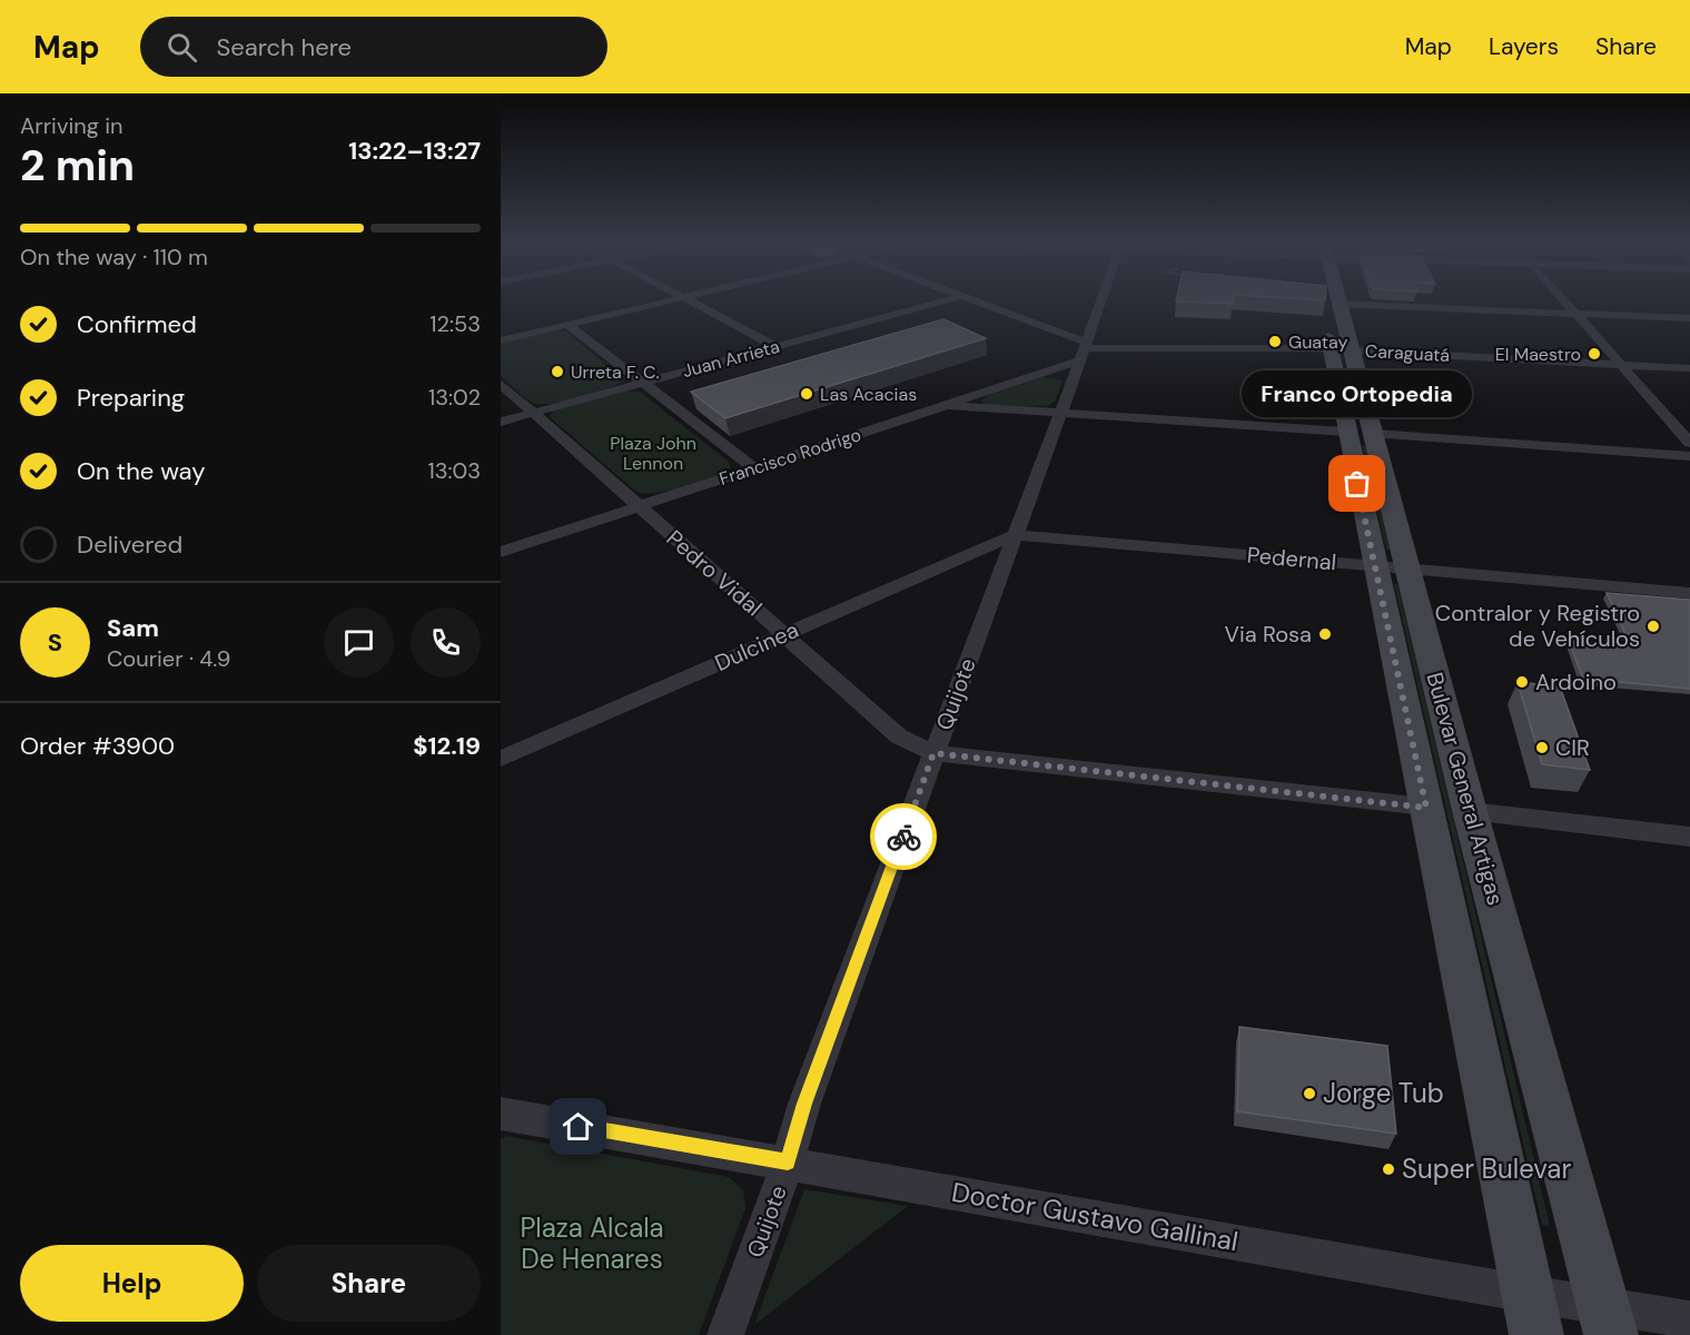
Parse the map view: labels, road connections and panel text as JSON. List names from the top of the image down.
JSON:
{
  "streets": {
    "main road": ["Bulevar General Artigas"],
    "street": [
      "Caraguatá",
      "Juan Arrieta",
      "Francisco Rodrigo",
      "Pedernal",
      "Pedro Vidal",
      "Dulcinea",
      "Quijote",
      "Doctor Gustavo Gallinal"
    ]
  },
  "crossings": [
    ["Caraguatá", "Francisco Rodrigo"],
    ["Caraguatá", "Quijote"],
    ["Caraguatá", "Bulevar General Artigas"],
    ["Juan Arrieta", "Pedro Vidal"],
    ["Francisco Rodrigo", "Pedro Vidal"],
    ["Francisco Rodrigo", "Quijote"],
    ["Pedernal", "Dulcinea"],
    ["Pedernal", "Quijote"],
    ["Pedernal", "Bulevar General Artigas"],
    ["Pedro Vidal", "Dulcinea"],
    ["Pedro Vidal", "Quijote"],
    ["Pedro Vidal", "Bulevar General Artigas"],
    ["Dulcinea", "Quijote"],
    ["Quijote", "Doctor Gustavo Gallinal"],
    ["Bulevar General Artigas", "Doctor Gustavo Gallinal"]
  ],
  "parks": ["Plaza John Lennon", "Plaza Alcala De Henares"],
  "places": [
    "Guatay",
    "El Maestro",
    "Urreta F. C.",
    "Las Acacias",
    "Franco Ortopedia",
    "Contralor y Registro de Vehículos",
    "Via Rosa",
    "Ardoino",
    "CIR",
    "Jorge Tub",
    "Super Bulevar"
  ],
  "page": {
    "header": "Map",
    "search": "Search here",
    "nav": ["Map", "Layers", "Share"],
    "heading": ["2 min", "Arriving in", "13:22–13:27"],
    "panel": [
      "Sam",
      "Courier · 4.9",
      "Order #3900",
      "$12.19"
    ],
    "bar": "On the way · 110 m",
    "list": [
      ["Confirmed", "12:53"],
      ["Preparing", "13:02"],
      ["On the way", "13:03"],
      "Delivered"
    ],
    "bubble": "Franco Ortopedia",
    "round": "S",
    "buttons": ["Help", "Share"]
  }
}
